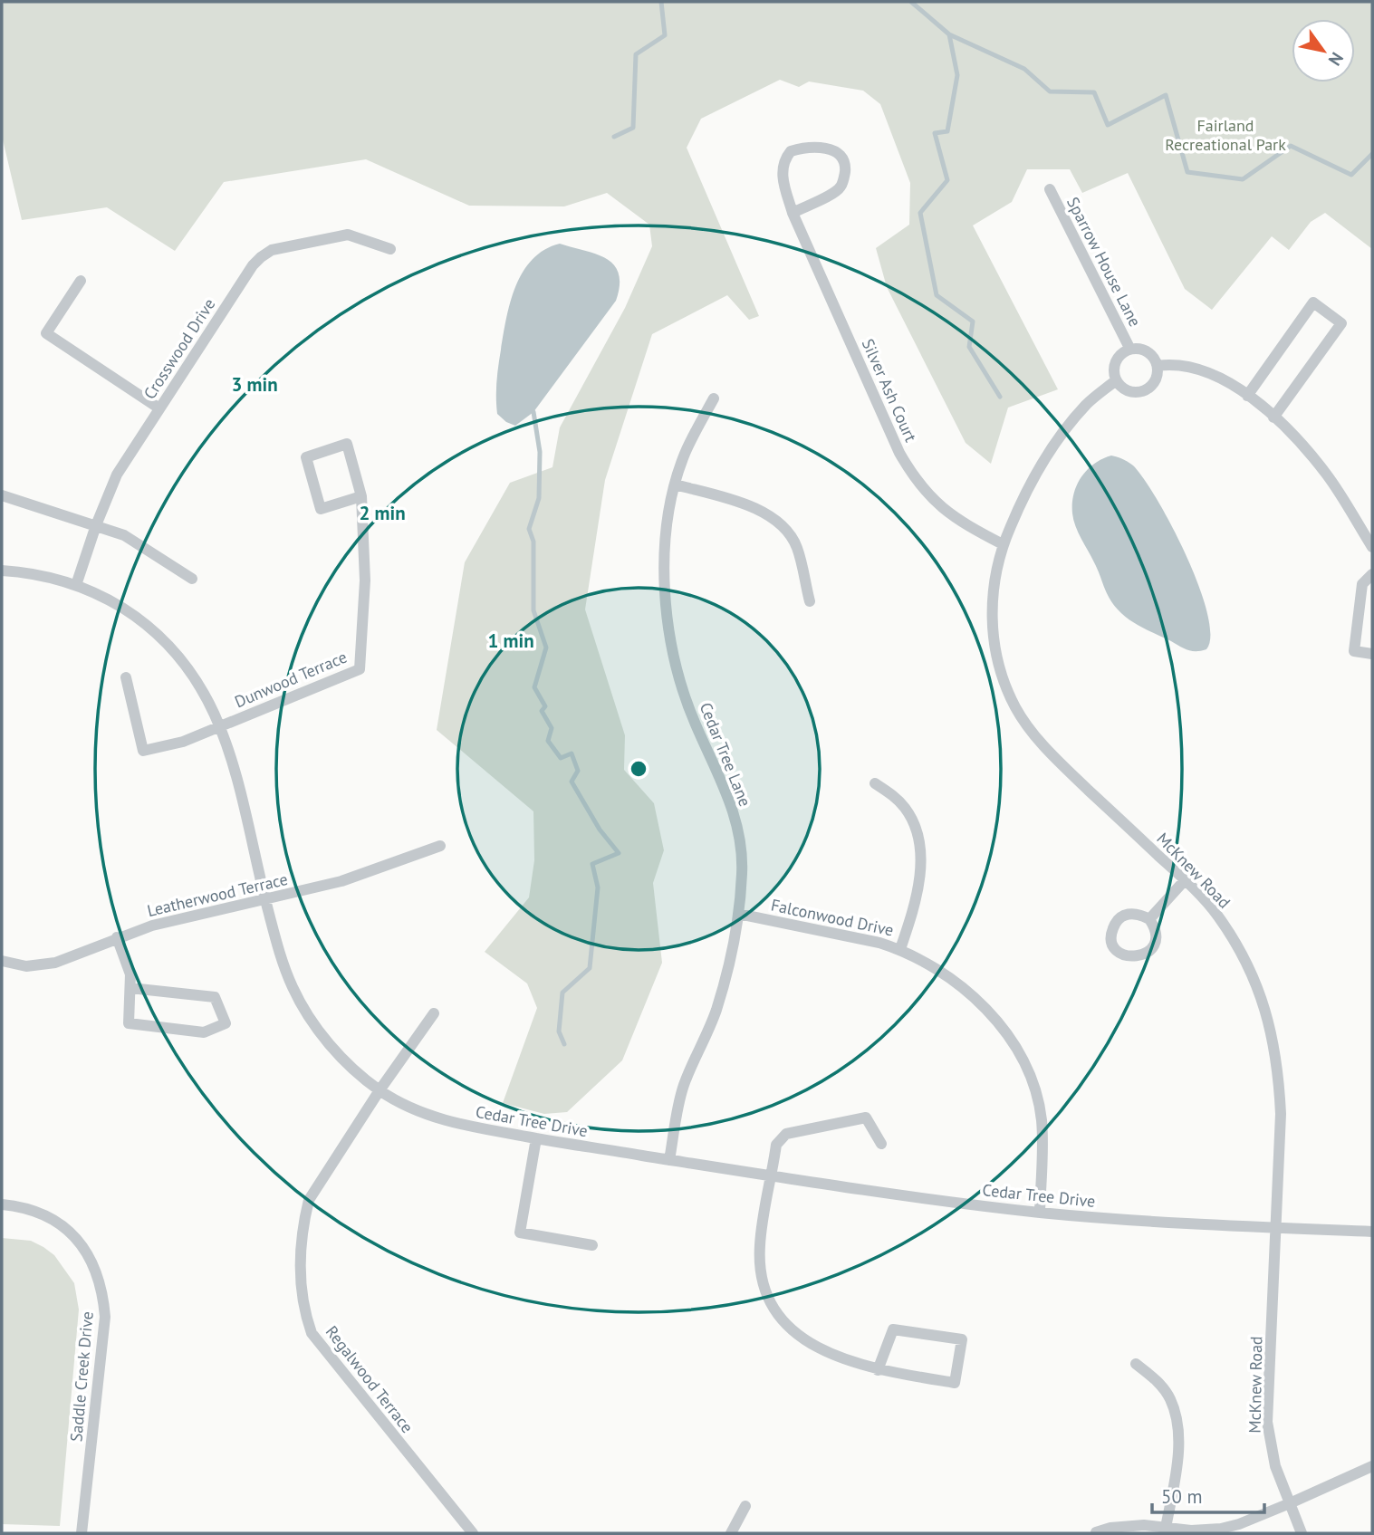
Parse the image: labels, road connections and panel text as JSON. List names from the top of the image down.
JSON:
{
  "streets": {
    "street": [
      "Sparrow House Lane",
      "Crosswood Drive",
      "Silver Ash Court",
      "Dunwood Terrace",
      "Cedar Tree Lane",
      "McKnew Road",
      "Leatherwood Terrace",
      "Falconwood Drive",
      "Cedar Tree Drive",
      "Saddle Creek Drive",
      "Regalwood Terrace"
    ]
  },
  "crossings": [
    ["Sparrow House Lane", "McKnew Road"],
    ["Crosswood Drive", "Cedar Tree Drive"],
    ["Silver Ash Court", "McKnew Road"],
    ["Dunwood Terrace", "Cedar Tree Drive"],
    ["Cedar Tree Lane", "Falconwood Drive"],
    ["Cedar Tree Lane", "Cedar Tree Drive"],
    ["McKnew Road", "Cedar Tree Drive"],
    ["Leatherwood Terrace", "Cedar Tree Drive"],
    ["Falconwood Drive", "Cedar Tree Drive"],
    ["Cedar Tree Drive", "Regalwood Terrace"]
  ],
  "parks": ["Fairland Recreational Park"],
  "scale_bar": "50 m",
  "north": "bottom right",
  "rings": ["3 min", "2 min", "1 min"]
}
